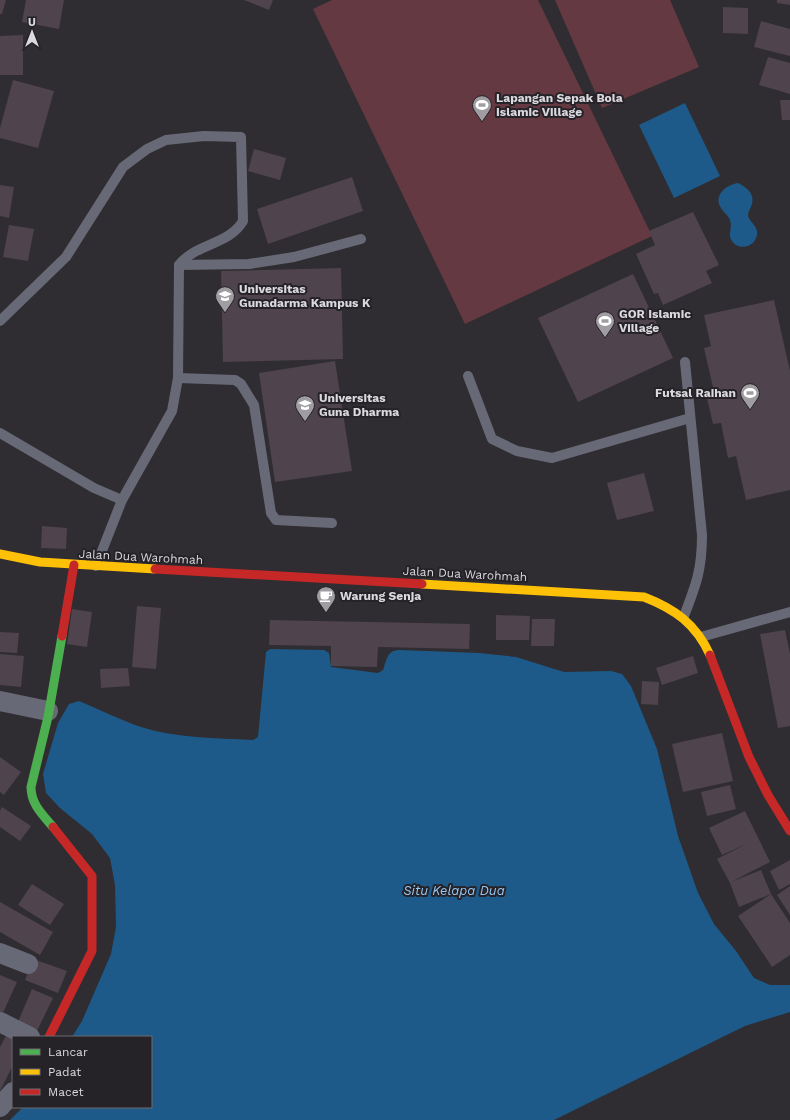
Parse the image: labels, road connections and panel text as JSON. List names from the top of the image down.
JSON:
{
  "streets": {
    "street": ["Jalan Dua Warohmah"]
  },
  "water": ["Situ Kelapa Dua"],
  "places": {
    "sports": ["Lapangan Sepak Bola Islamic Village", "GOR Islamic Village", "Futsal Raihan"],
    "school or university": ["Universitas Gunadarma Kampus K", "Universitas Guna Dharma"],
    "cafe": ["Warung Senja"]
  },
  "legend": ["Lancar", "Padat", "Macet"],
  "north": "top"
}
